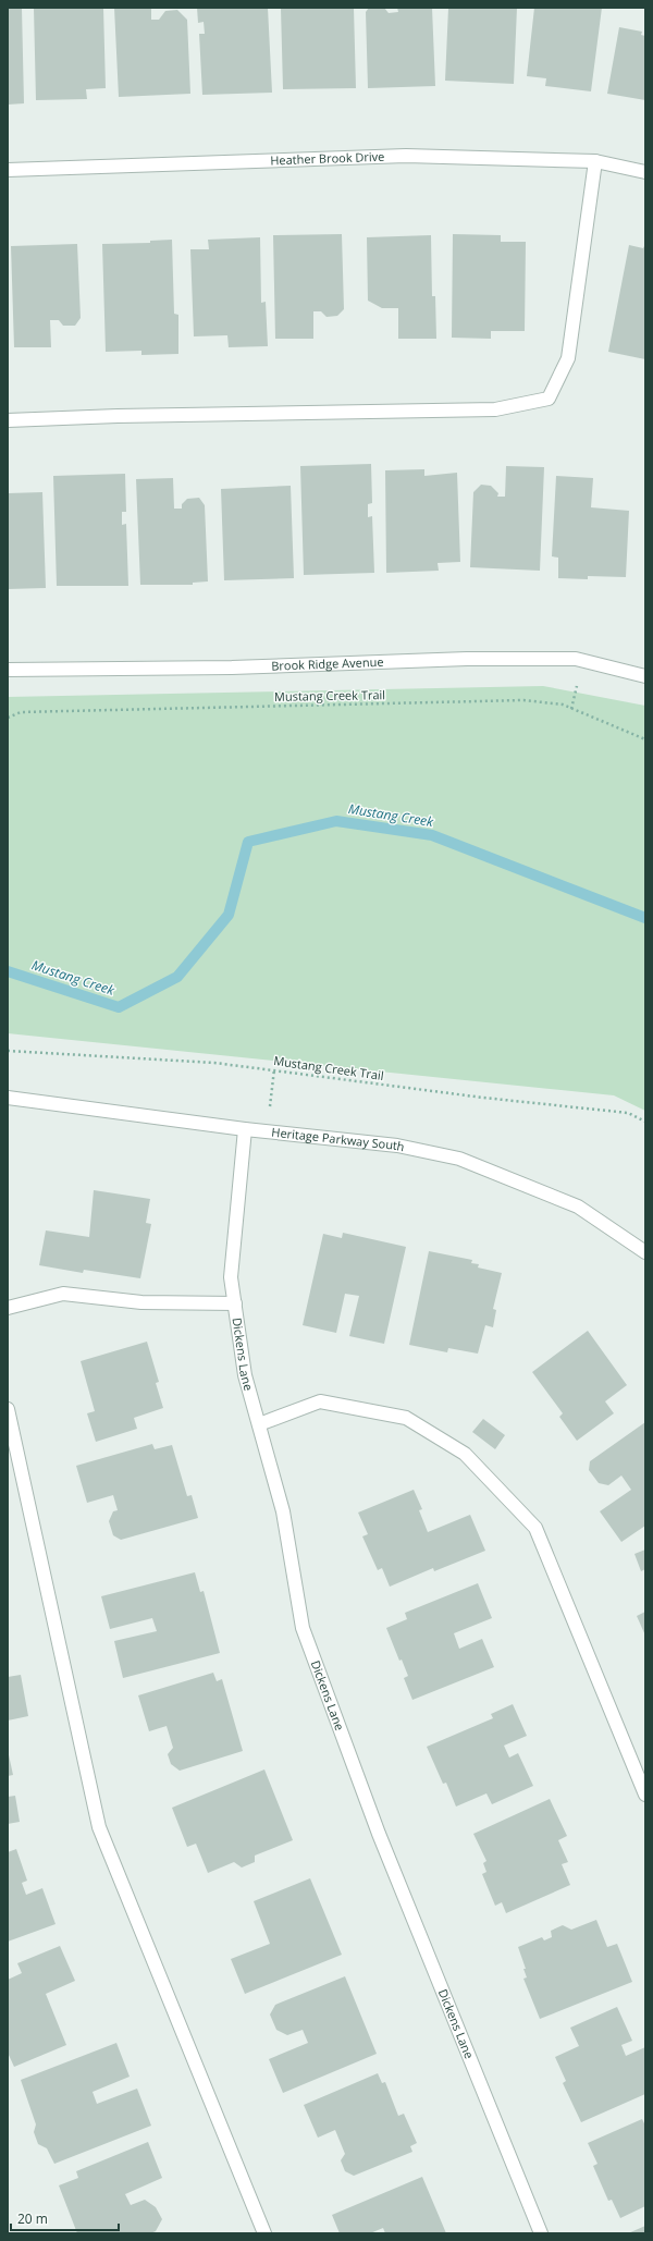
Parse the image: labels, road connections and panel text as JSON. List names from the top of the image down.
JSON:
{
  "streets": {
    "street": [
      "Heather Brook Drive",
      "Brook Ridge Avenue",
      "Heritage Parkway South",
      "Dickens Lane"
    ],
    "path": ["Mustang Creek Trail"]
  },
  "crossings": [
    ["Heritage Parkway South", "Dickens Lane"]
  ],
  "water": ["Mustang Creek"],
  "scale_bar": "20 m"
}
